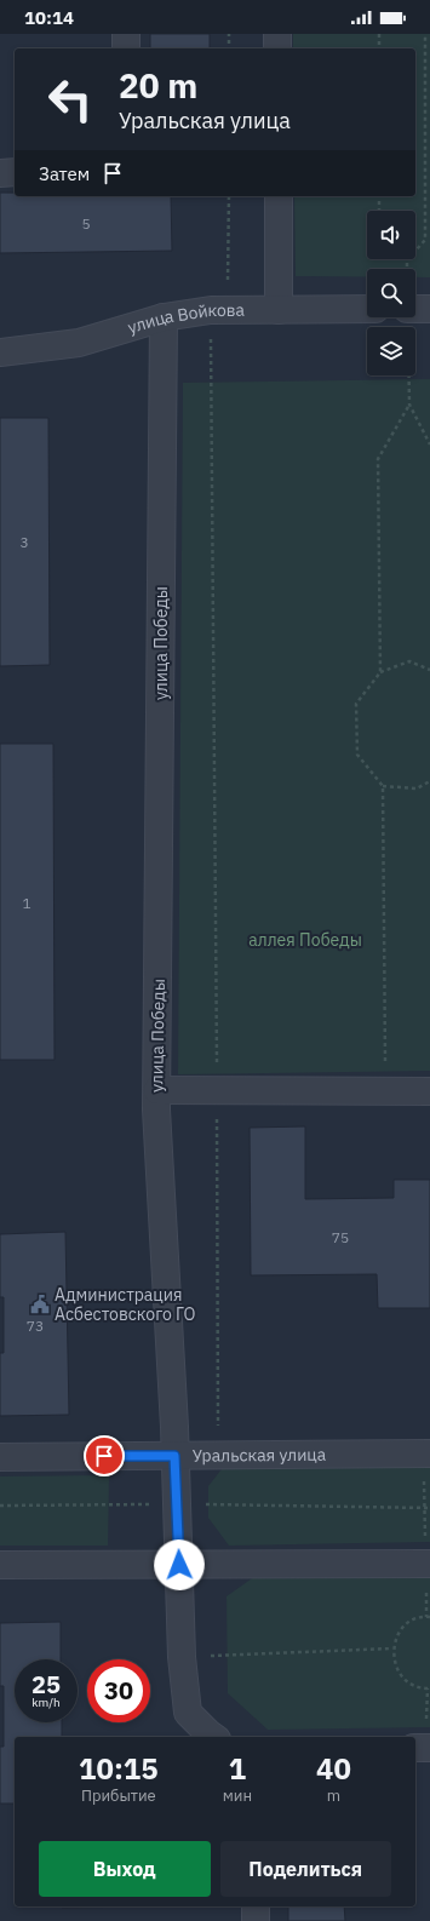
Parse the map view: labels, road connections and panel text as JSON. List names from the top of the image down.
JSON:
{
  "streets": {
    "street": ["улица Войкова", "улица Победы", "Уральская улица"]
  },
  "crossings": [
    ["улица Войкова", "улица Победы"],
    ["улица Победы", "Уральская улица"]
  ],
  "parks": ["аллея Победы"],
  "places": {
    "public building": ["Администрация Асбестовского ГО"]
  },
  "house_numbers": [
    "5",
    "3",
    "1",
    "75",
    "73"
  ],
  "page": {
    "status": "10:14",
    "turn": ["20 m", "Уральская улица"],
    "then": "Затем",
    "speed": "25 km/h",
    "limit": "30",
    "eta": [
      "10:15",
      "Прибытие",
      "1",
      "мин",
      "40",
      "m"
    ],
    "buttons": ["Выход", "Поделиться"]
  }
}
